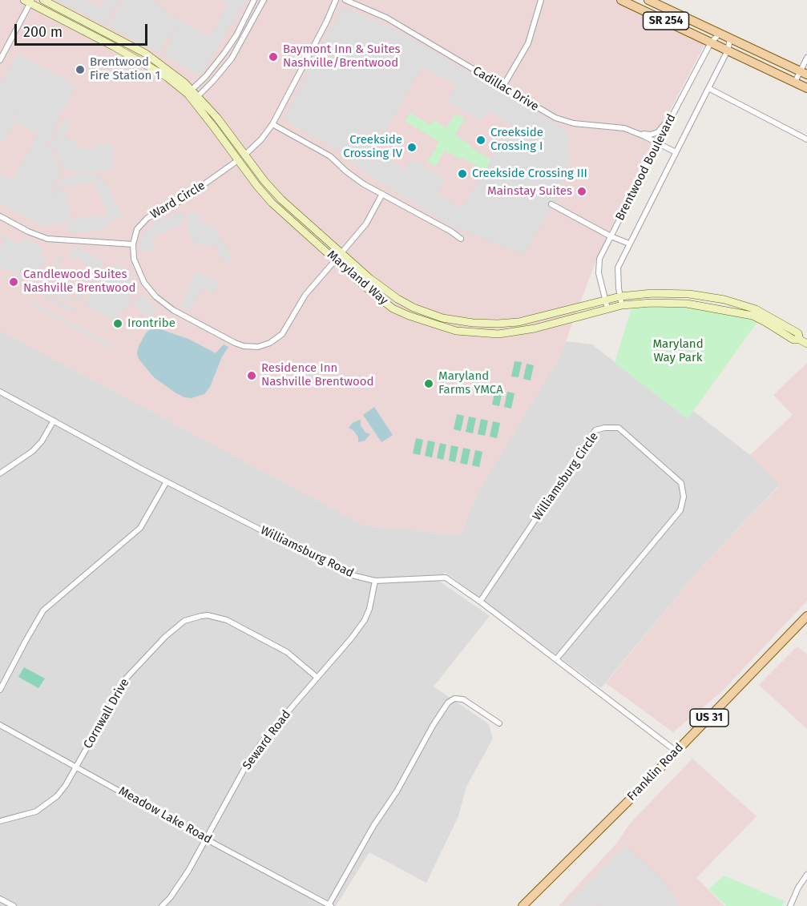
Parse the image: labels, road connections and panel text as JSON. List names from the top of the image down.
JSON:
{
  "streets": {
    "main road": [
      "SR 254",
      "Maryland Way",
      "US 31",
      "Franklin Road"
    ],
    "street": [
      "Cadillac Drive",
      "Brentwood Boulevard",
      "Ward Circle",
      "Williamsburg Circle",
      "Williamsburg Road",
      "Cornwall Drive",
      "Seward Road",
      "Meadow Lake Road"
    ]
  },
  "crossings": [
    ["SR 254", "Brentwood Boulevard"],
    ["Cadillac Drive", "Brentwood Boulevard"],
    ["Brentwood Boulevard", "Maryland Way"],
    ["Ward Circle", "Maryland Way"],
    ["Williamsburg Circle", "Williamsburg Road"],
    ["Williamsburg Road", "Seward Road"],
    ["Williamsburg Road", "Franklin Road"],
    ["Cornwall Drive", "Seward Road"],
    ["Cornwall Drive", "Meadow Lake Road"],
    ["Seward Road", "Meadow Lake Road"]
  ],
  "parks": ["Maryland Way Park"],
  "places": [
    "Baymont Inn & Suites Nashville/Brentwood",
    "Brentwood Fire Station 1",
    "Creekside Crossing I",
    "Creekside Crossing IV",
    "Creekside Crossing III",
    "Mainstay Suites",
    "Candlewood Suites Nashville Brentwood",
    "Irontribe",
    "Residence Inn Nashville Brentwood",
    "Maryland Farms YMCA"
  ],
  "scale_bar": "200 m"
}
